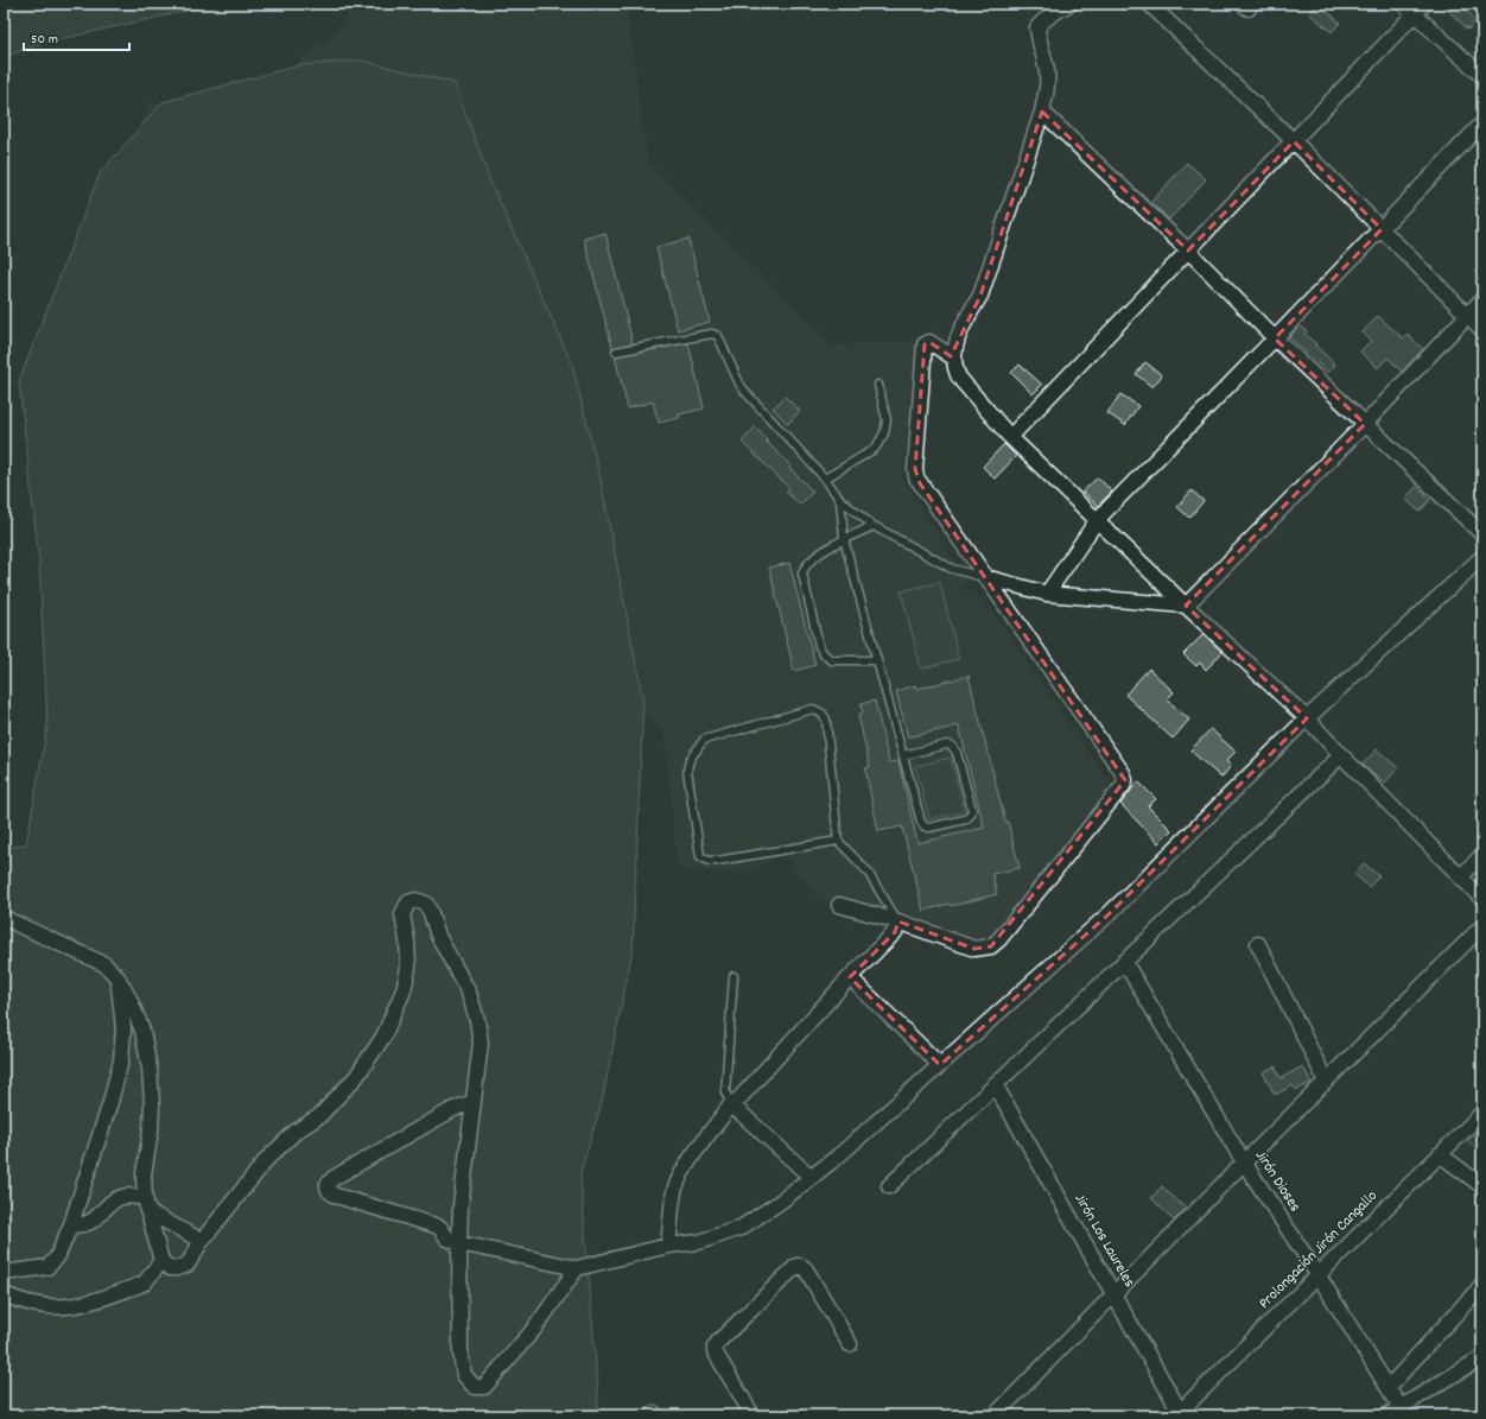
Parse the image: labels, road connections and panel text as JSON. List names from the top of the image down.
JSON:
{
  "streets": {
    "street": ["Jirón Dioses", "Jirón Los Laureles", "Prolongación Jirón Cangallo"]
  },
  "crossings": [
    ["Jirón Dioses", "Prolongación Jirón Cangallo"],
    ["Jirón Los Laureles", "Prolongación Jirón Cangallo"]
  ],
  "scale_bar": "50 m"
}
